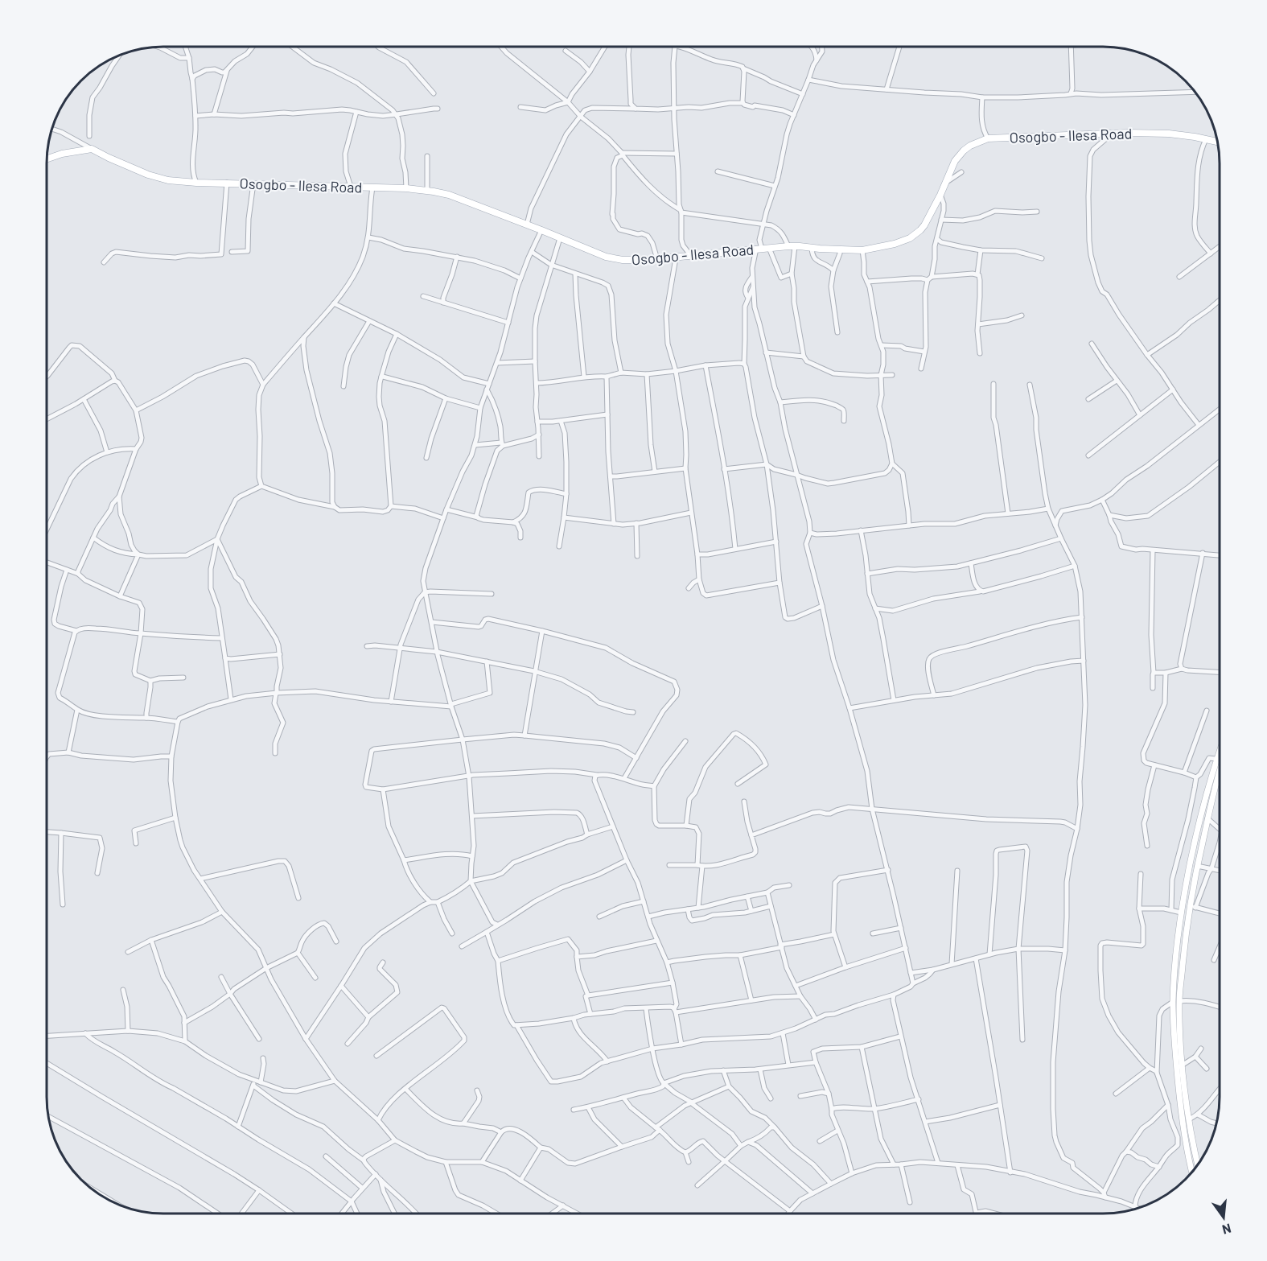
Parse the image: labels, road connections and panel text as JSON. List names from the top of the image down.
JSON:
{
  "streets": {
    "main road": ["Osogbo - Ilesa Road"]
  },
  "north": "bottom"
}
